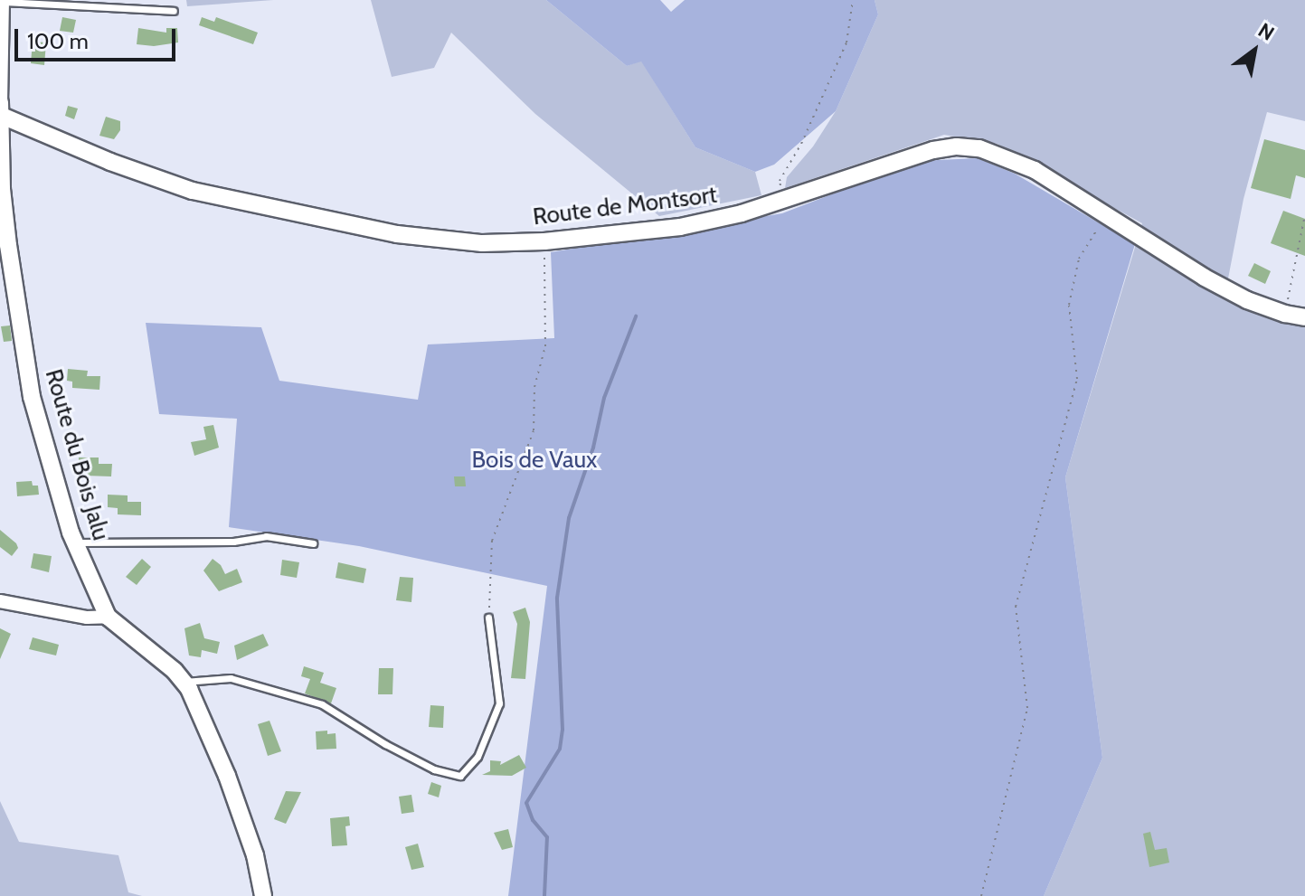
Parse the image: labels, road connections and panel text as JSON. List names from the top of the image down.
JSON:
{
  "streets": {
    "street": ["Route de Montsort", "Route du Bois Jalu"]
  },
  "crossings": [
    ["Route de Montsort", "Route du Bois Jalu"]
  ],
  "parks": ["Bois de Vaux"],
  "scale_bar": "100 m",
  "north": "top right"
}
